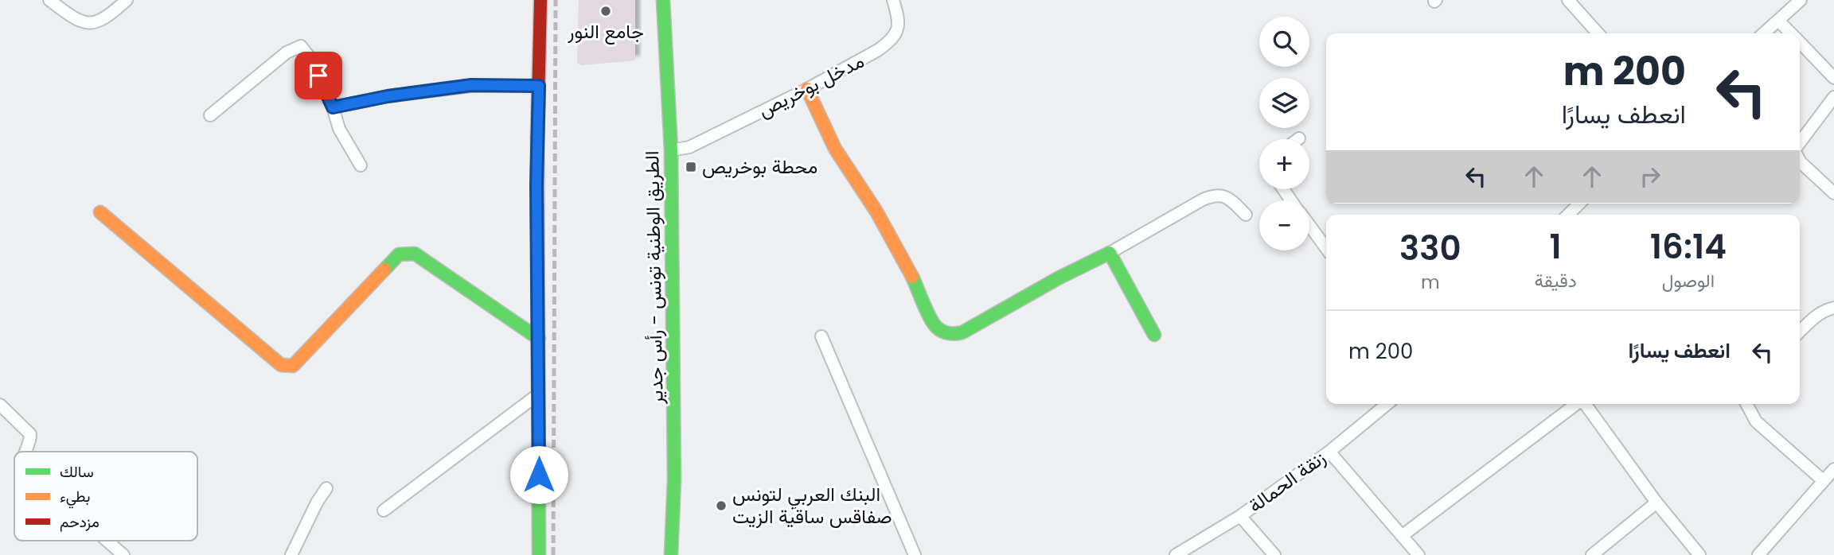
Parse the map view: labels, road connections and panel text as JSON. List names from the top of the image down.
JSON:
{
  "streets": {
    "street": ["مدخل بوخريص", "الطريق الوطنية تونس - رأس جدير", "زنقة الحمالة"]
  },
  "crossings": [
    ["مدخل بوخريص", "الطريق الوطنية تونس - رأس جدير"]
  ],
  "places": {
    "other": ["جامع النور", "البنك العربي لتونس صفاقس ساقية الزيت"],
    "transit": ["محطة بوخريص"]
  },
  "legend": ["سالك", "بطيء", "مزدحم"],
  "page": {
    "map_buttons": ["+", "−"],
    "turn": ["200 m", "انعطف يسارًا"],
    "eta": [
      "16:14",
      "الوصول",
      "1",
      "دقيقة",
      "330",
      "m"
    ],
    "list": [
      {
        "name": "انعطف يسارًا",
        "value": "200 m"
      }
    ]
  }
}
